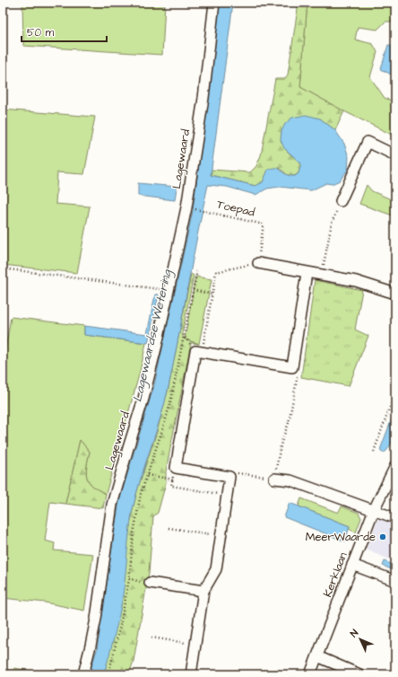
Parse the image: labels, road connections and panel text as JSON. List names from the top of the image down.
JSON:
{
  "streets": {
    "street": ["Lagewaard", "Kerklaan"],
    "path": ["Toepad"]
  },
  "water": ["Lagewaardse Wetering"],
  "places": ["MeerWaarde"],
  "scale_bar": "50 m",
  "north": "top left"
}
